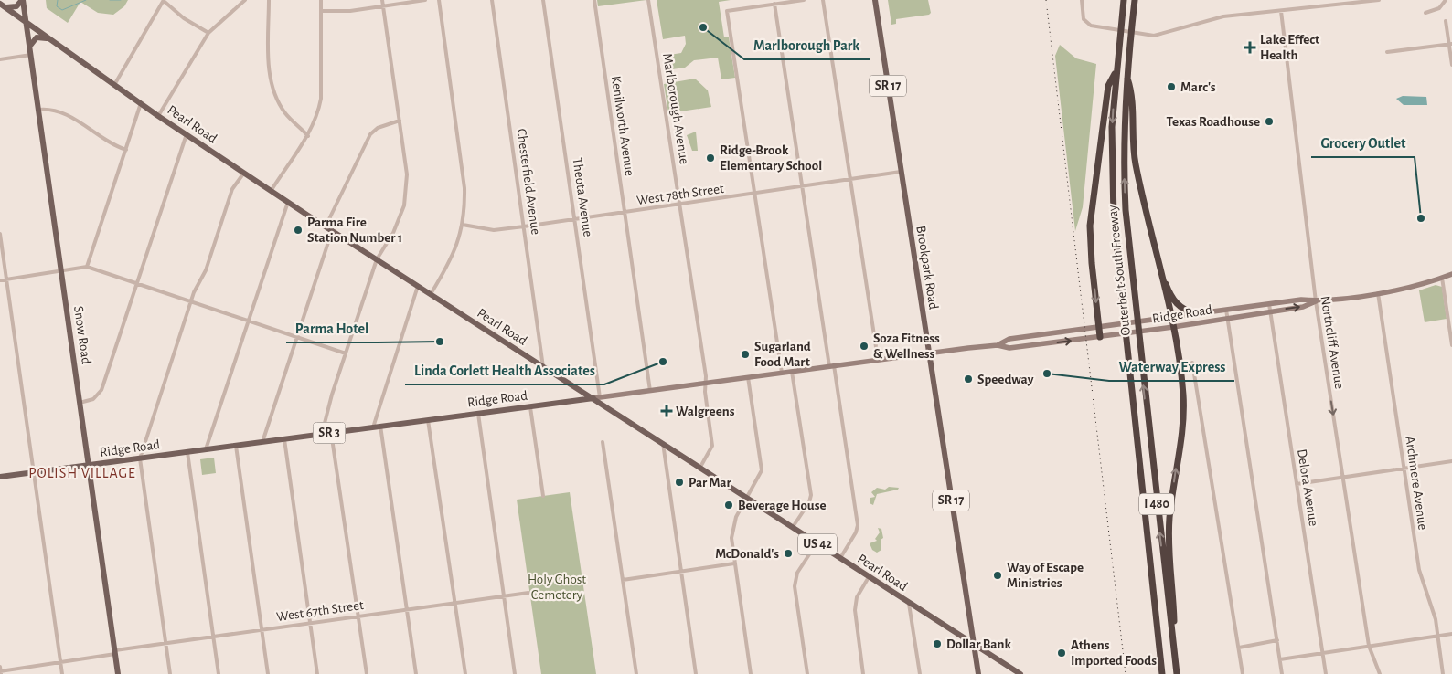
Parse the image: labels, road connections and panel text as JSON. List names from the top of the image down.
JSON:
{
  "streets": {
    "highway": ["Outerbelt South Freeway", "I 480"],
    "main road": [
      "SR 17",
      "Pearl Road",
      "Brookpark Road",
      "Ridge Road",
      "Snow Road",
      "SR 3",
      "US 42"
    ],
    "street": [
      "Marlborough Avenue",
      "Kenilworth Avenue",
      "Chesterfield Avenue",
      "West 78th Street",
      "Theota Avenue",
      "Northcliff Avenue",
      "Archmere Avenue",
      "Delora Avenue",
      "West 67th Street"
    ]
  },
  "crossings": [
    ["Marlborough Avenue", "Pearl Road"],
    ["Marlborough Avenue", "West 78th Street"],
    ["Marlborough Avenue", "Ridge Road"],
    ["Pearl Road", "Chesterfield Avenue"],
    ["Pearl Road", "Theota Avenue"],
    ["Pearl Road", "Brookpark Road"],
    ["Pearl Road", "Ridge Road"],
    ["Pearl Road", "Snow Road"],
    ["Kenilworth Avenue", "West 78th Street"],
    ["Kenilworth Avenue", "Ridge Road"],
    ["Chesterfield Avenue", "West 78th Street"],
    ["West 78th Street", "Theota Avenue"],
    ["West 78th Street", "Brookpark Road"],
    ["Theota Avenue", "Ridge Road"],
    ["Brookpark Road", "Ridge Road"],
    ["Ridge Road", "Snow Road"],
    ["Ridge Road", "Northcliff Avenue"],
    ["Ridge Road", "Archmere Avenue"],
    ["Ridge Road", "Delora Avenue"],
    ["Snow Road", "West 67th Street"]
  ],
  "districts": ["POLISH VILLAGE"],
  "parks": ["Holy Ghost Cemetery"],
  "places": {
    "other": [
      "Marlborough Park",
      "Marc's",
      "Texas Roadhouse",
      "Ridge-Brook Elementary School",
      "Grocery Outlet",
      "Parma Fire Station Number 1",
      "Parma Hotel",
      "Soza Fitness & Wellness",
      "Sugarland Food Mart",
      "Linda Corlett Health Associates",
      "Waterway Express",
      "Speedway",
      "Par Mar",
      "Beverage House",
      "McDonald's",
      "Way of Escape Ministries",
      "Dollar Bank",
      "Athens Imported Foods"
    ],
    "health": ["Lake Effect Health", "Walgreens"]
  }
}
